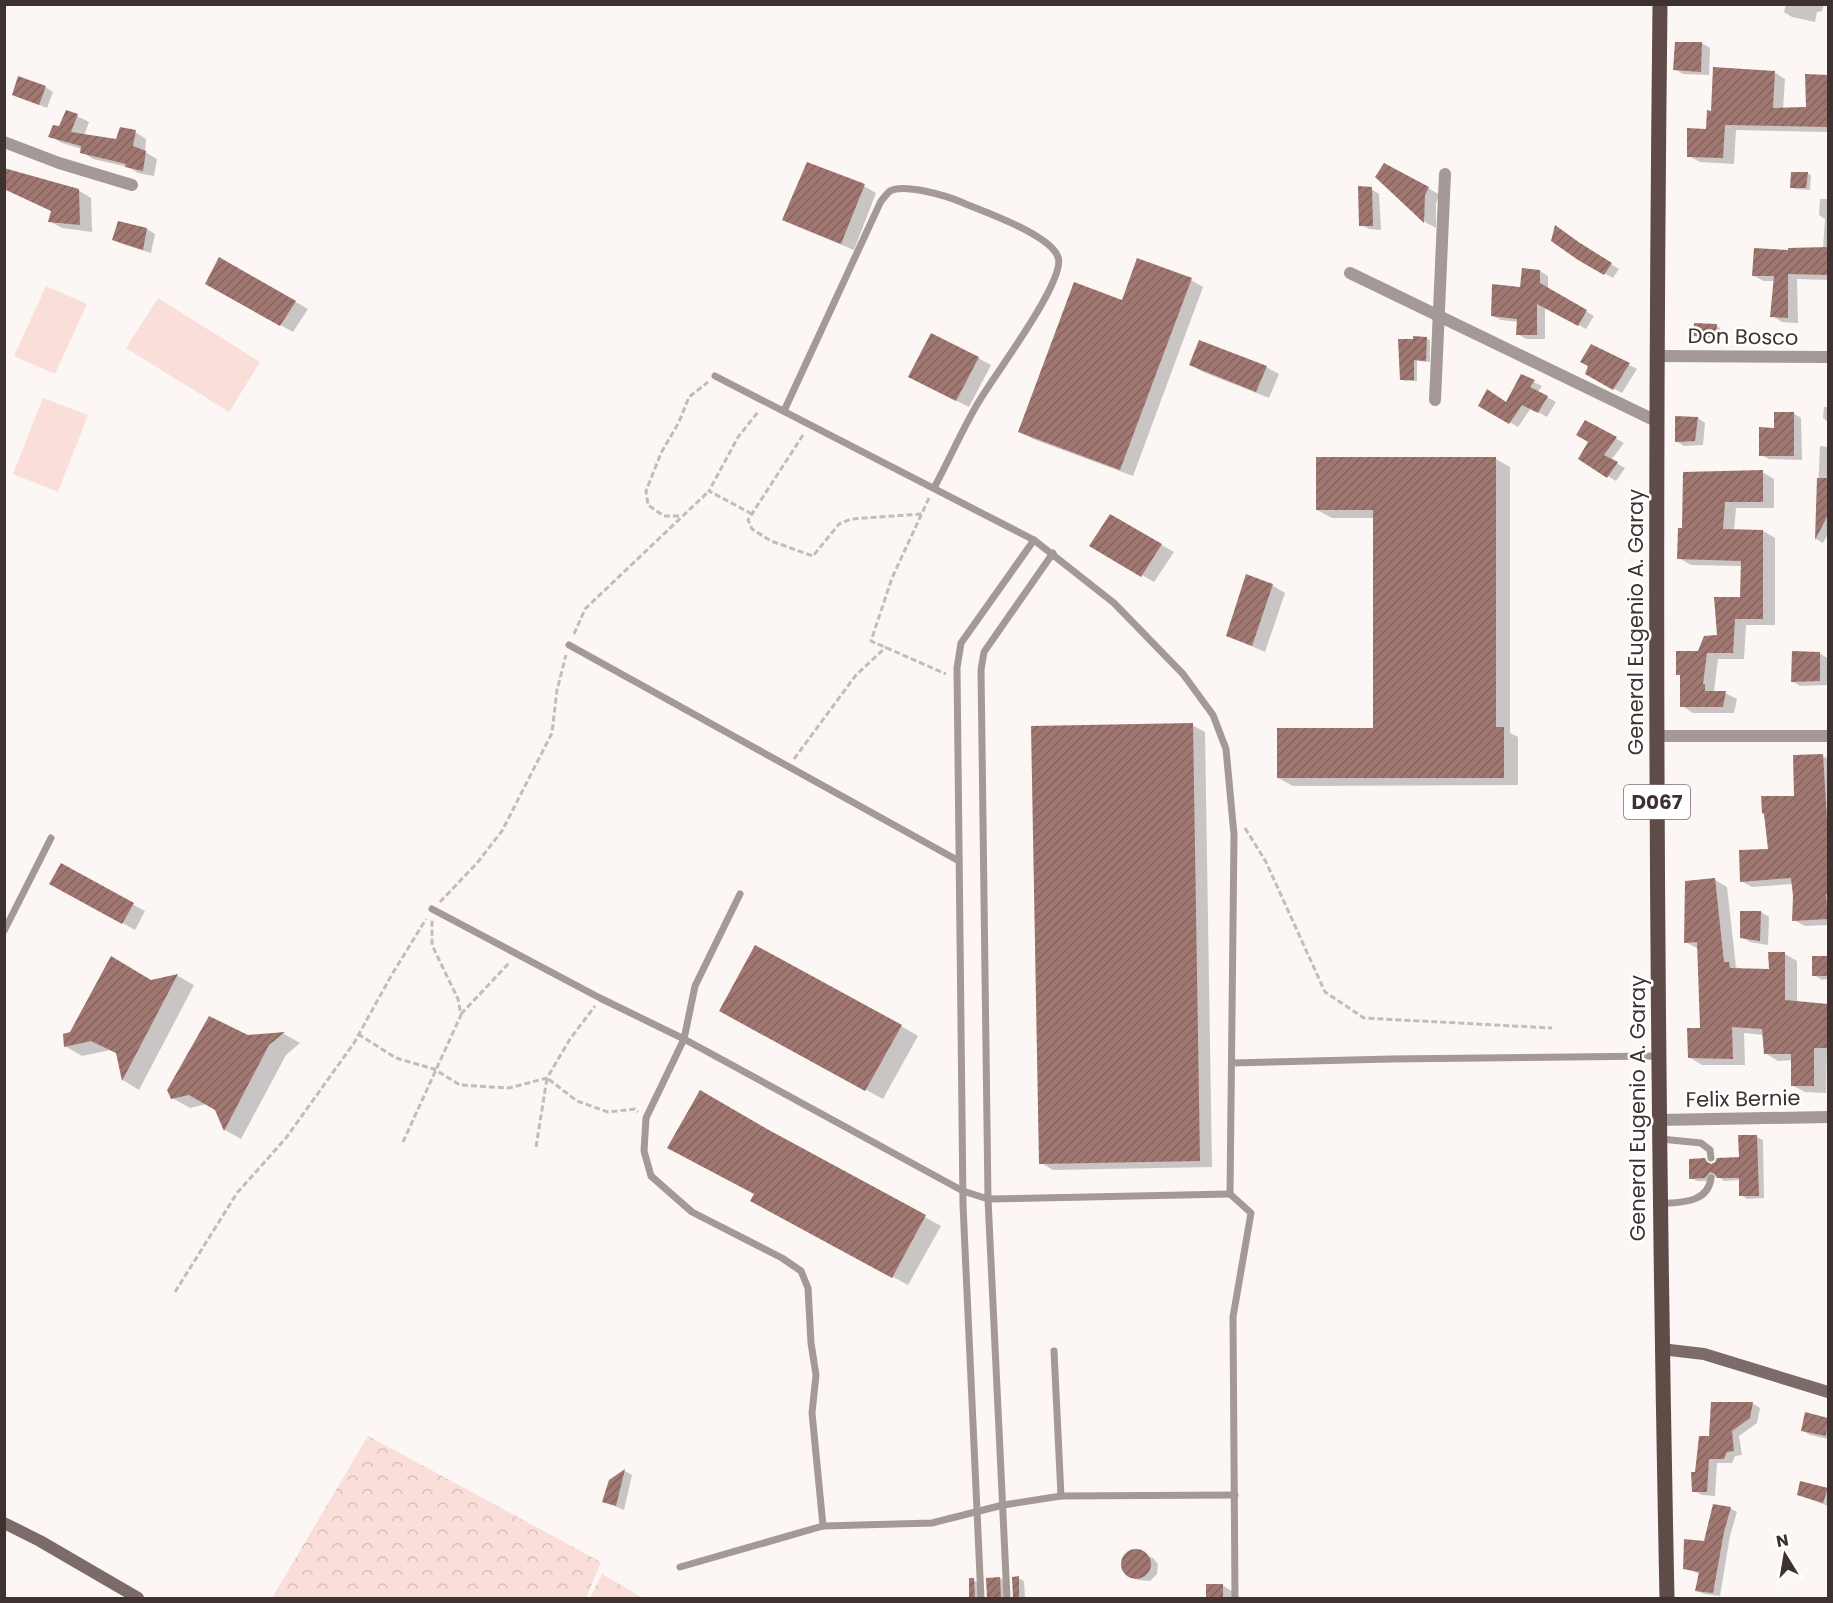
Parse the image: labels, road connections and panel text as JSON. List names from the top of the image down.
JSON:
{
  "streets": {
    "main road": ["General Eugenio A. Garay", "D067"],
    "street": ["Don Bosco", "Felix Bernie"]
  },
  "crossings": [
    ["Don Bosco", "General Eugenio A. Garay"],
    ["General Eugenio A. Garay", "Felix Bernie"]
  ],
  "north": "top"
}
